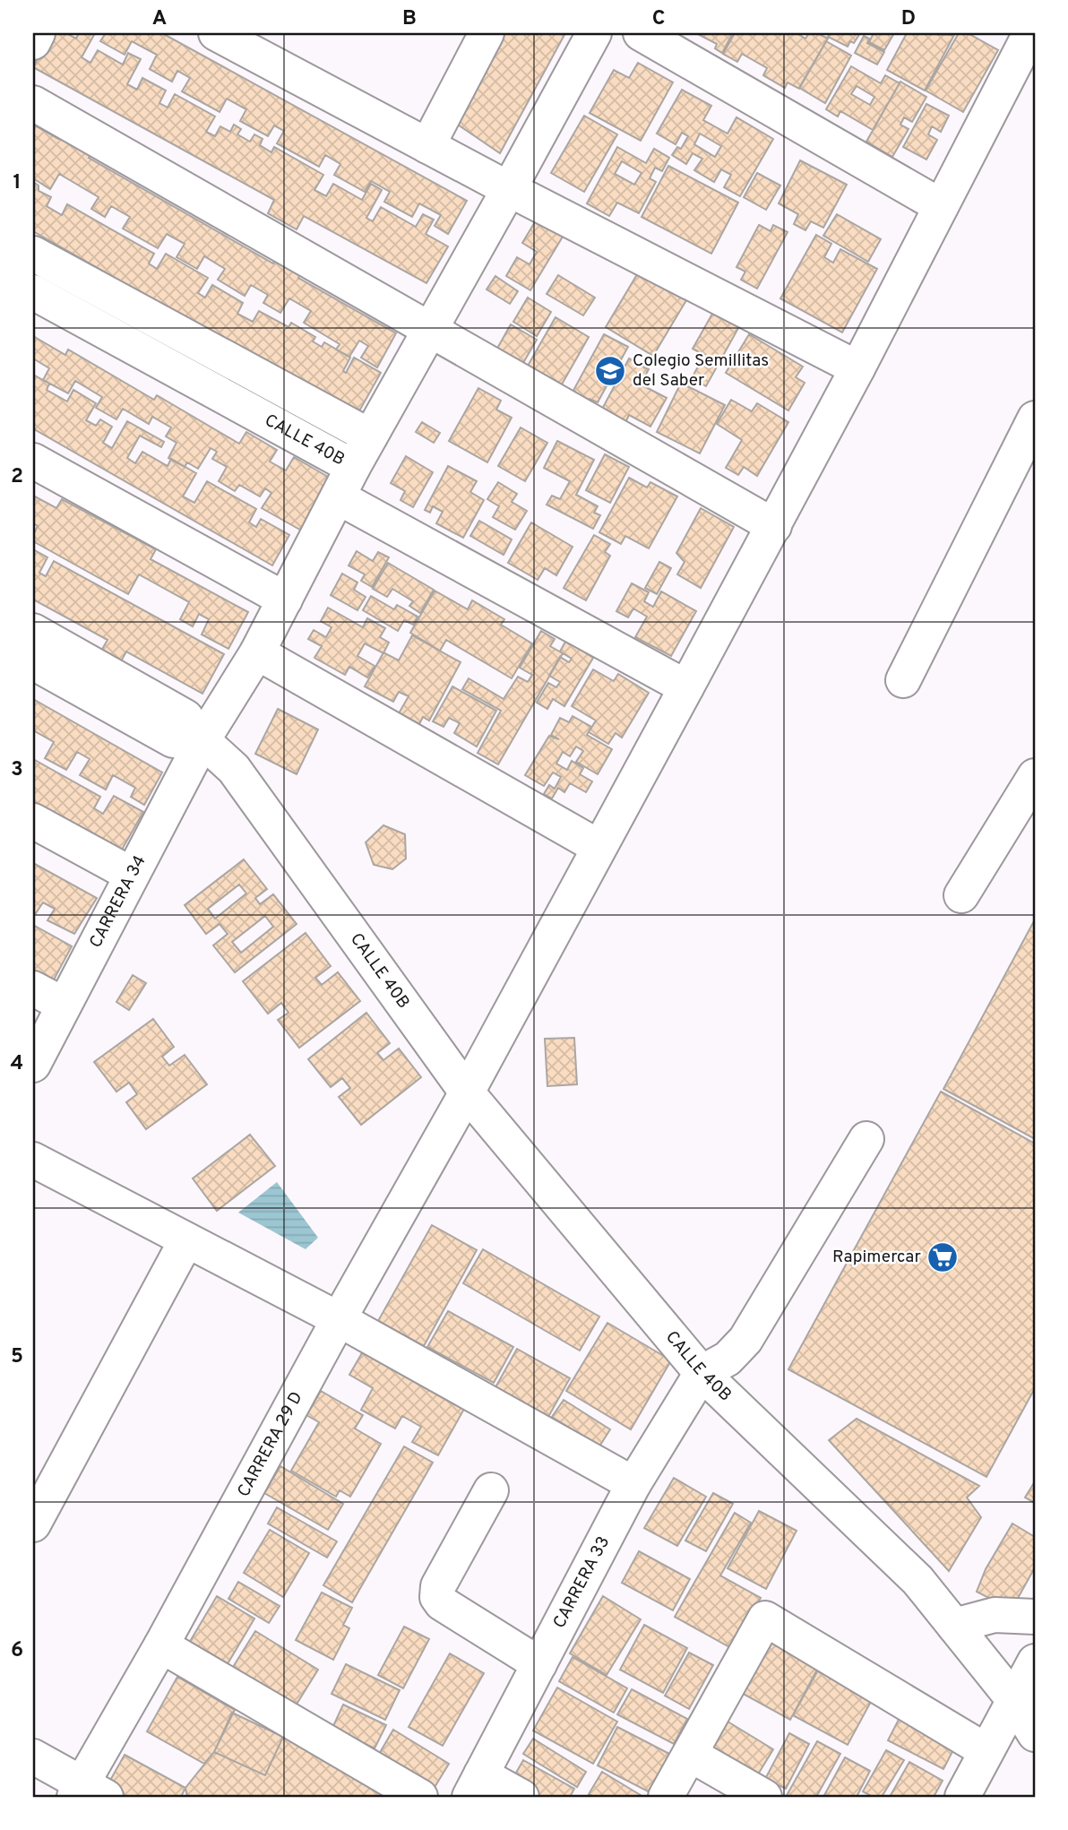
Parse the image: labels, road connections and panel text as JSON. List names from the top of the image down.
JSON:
{
  "streets": {
    "street": [
      "CALLE 40B",
      "CARRERA 34",
      "CARRERA 29 D",
      "CARRERA 33"
    ]
  },
  "crossings": [
    ["CALLE 40B", "CARRERA 34"],
    ["CALLE 40B", "CARRERA 29 D"],
    ["CALLE 40B", "CARRERA 33"]
  ],
  "places": {
    "school or university": ["Colegio Semillitas del Saber"],
    "supermarket": ["Rapimercar"]
  },
  "grid": {
    "columns": [
      "A",
      "B",
      "C",
      "D"
    ],
    "rows": [
      "1",
      "2",
      "3",
      "4",
      "5",
      "6"
    ]
  }
}
